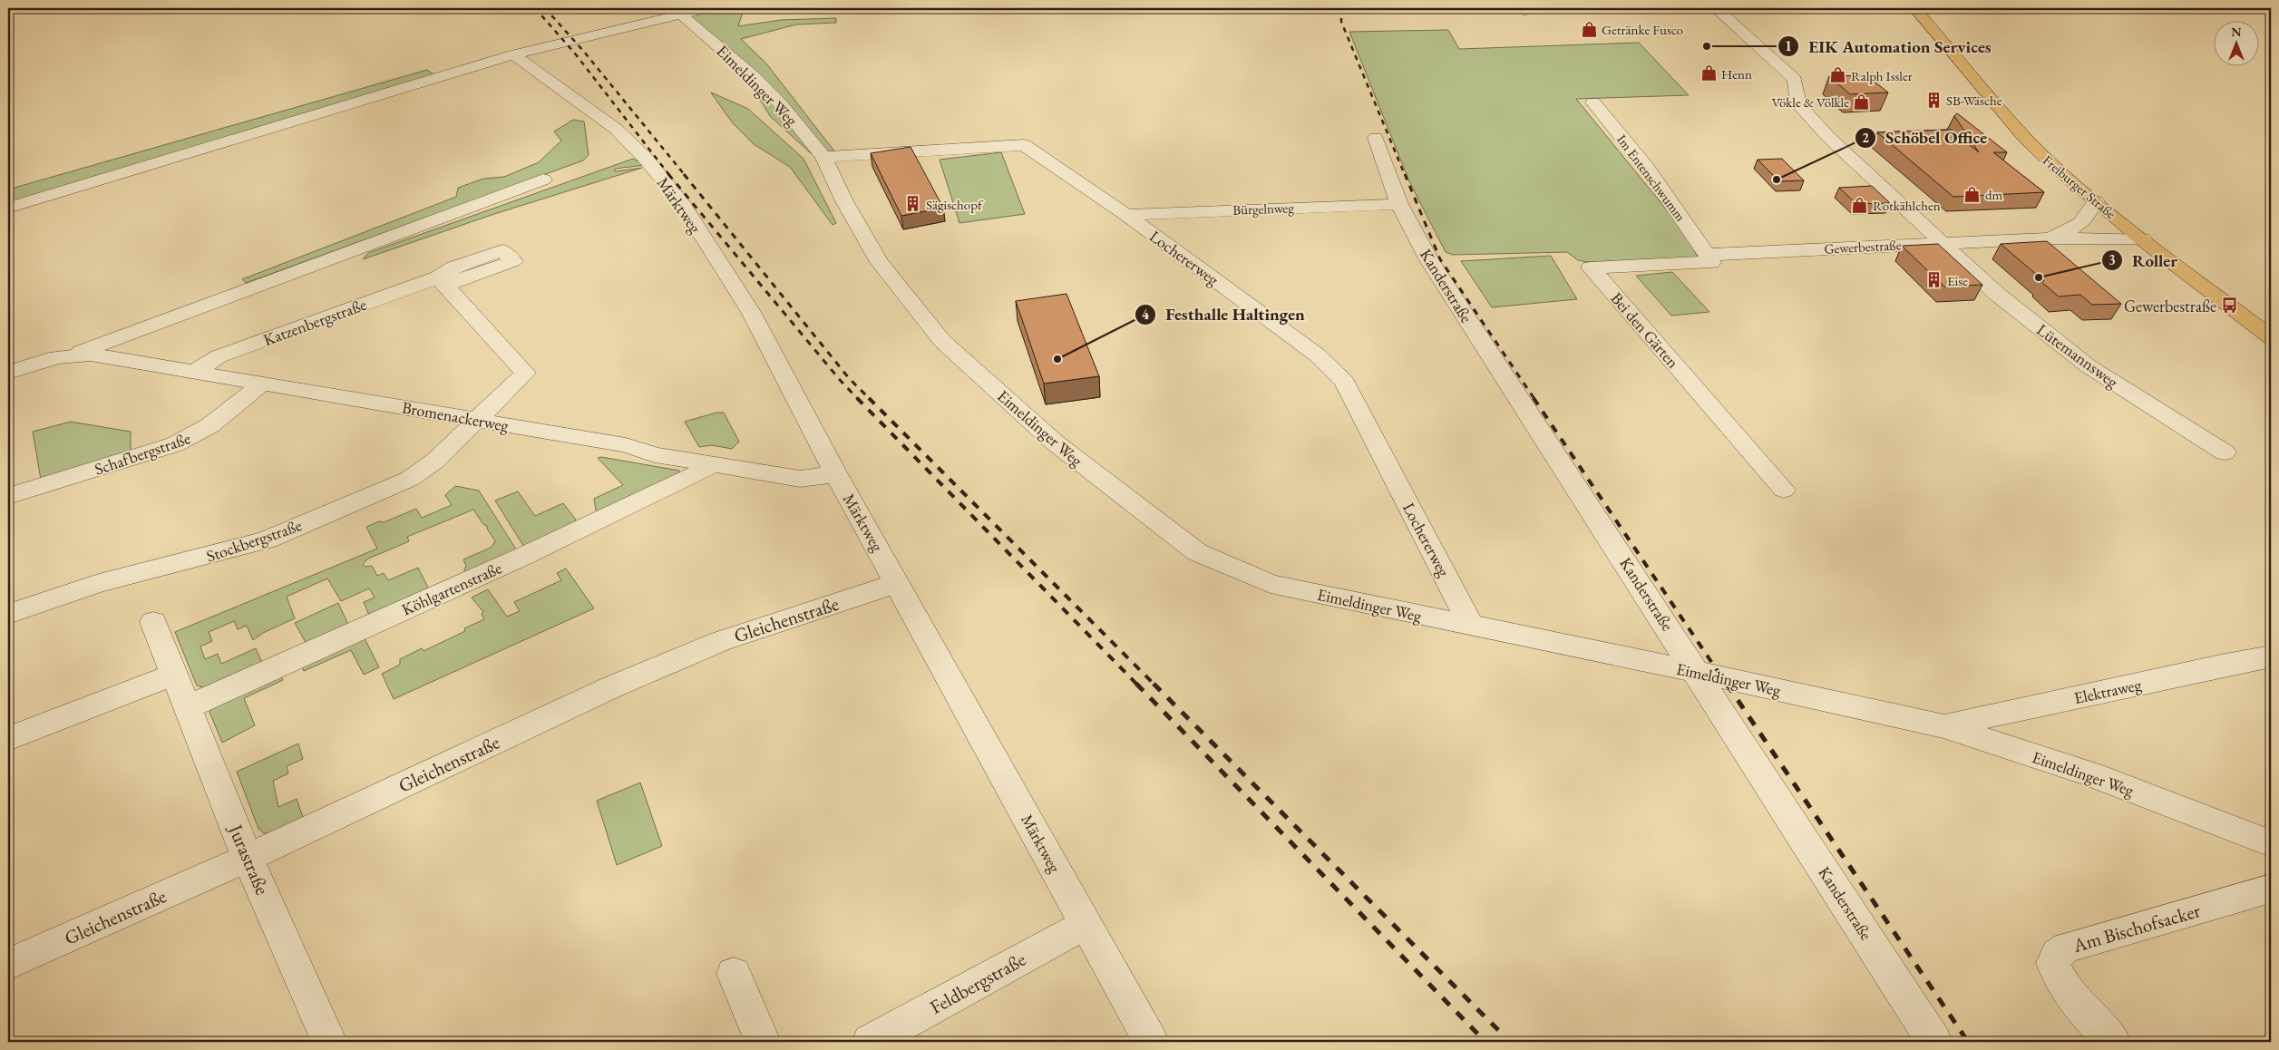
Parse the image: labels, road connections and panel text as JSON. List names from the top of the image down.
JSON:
{
  "streets": {
    "main road": ["Freiburger Straße"],
    "street": [
      "Eimeldinger Weg",
      "Im Entenschwumm",
      "Märktweg",
      "Bürgelnweg",
      "Gewerbestraße",
      "Lochererweg",
      "Kanderstraße",
      "Katzenbergstraße",
      "Bei den Gärten",
      "Lütemannsweg",
      "Bromenackerweg",
      "Schafbergstraße",
      "Stockbergstraße",
      "Köhlgartenstraße",
      "Gleichenstraße",
      "Elektraweg",
      "Jurastraße",
      "Am Bischofsacker",
      "Feldbergstraße"
    ]
  },
  "crossings": [
    ["Eimeldinger Weg", "Lochererweg"],
    ["Eimeldinger Weg", "Kanderstraße"],
    ["Eimeldinger Weg", "Elektraweg"],
    ["Im Entenschwumm", "Gewerbestraße"],
    ["Im Entenschwumm", "Bei den Gärten"],
    ["Freiburger Straße", "Gewerbestraße"],
    ["Märktweg", "Bromenackerweg"],
    ["Märktweg", "Gleichenstraße"],
    ["Märktweg", "Feldbergstraße"],
    ["Bürgelnweg", "Lochererweg"],
    ["Bürgelnweg", "Kanderstraße"],
    ["Gewerbestraße", "Bei den Gärten"],
    ["Gewerbestraße", "Lütemannsweg"],
    ["Katzenbergstraße", "Bromenackerweg"],
    ["Katzenbergstraße", "Stockbergstraße"],
    ["Bromenackerweg", "Schafbergstraße"],
    ["Bromenackerweg", "Stockbergstraße"],
    ["Bromenackerweg", "Köhlgartenstraße"],
    ["Köhlgartenstraße", "Jurastraße"],
    ["Gleichenstraße", "Jurastraße"]
  ],
  "places": {
    "shop": [
      "Getränke Fusco",
      "Henn",
      "Ralph Issler",
      "Vökle & Völkle",
      "dm",
      "Rotkählchen"
    ],
    "other": [
      "EIK Automation Services",
      "Schöbel Office",
      "Roller",
      "Festhalle Haltingen"
    ],
    "building": ["SB-Wäsche", "Sägischopf", "Eise"],
    "bus stop": ["Gewerbestraße"]
  },
  "north": "top"
}
